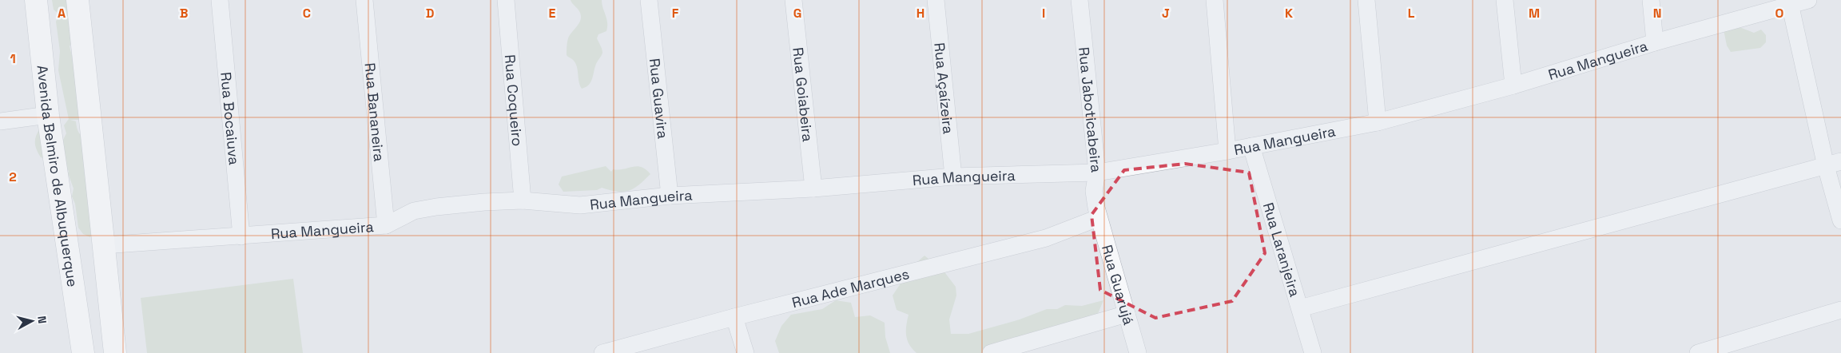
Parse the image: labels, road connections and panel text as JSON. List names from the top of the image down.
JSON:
{
  "streets": {
    "main road": ["Avenida Belmiro de Albuquerque"],
    "street": [
      "Rua Mangueira",
      "Rua Açaízeira",
      "Rua Goiabeira",
      "Rua Guavira",
      "Rua Coqueiro",
      "Rua Jaboticabeira",
      "Rua Bananeira",
      "Rua Bocaiuva",
      "Rua Laranjeira",
      "Rua Guarujá",
      "Rua Ade Marques"
    ]
  },
  "crossings": [
    ["Rua Mangueira", "Rua Açaízeira"],
    ["Rua Mangueira", "Rua Goiabeira"],
    ["Rua Mangueira", "Rua Guavira"],
    ["Rua Mangueira", "Rua Coqueiro"],
    ["Rua Mangueira", "Rua Jaboticabeira"],
    ["Rua Mangueira", "Rua Bananeira"],
    ["Rua Mangueira", "Rua Bocaiuva"],
    ["Rua Mangueira", "Rua Laranjeira"],
    ["Rua Jaboticabeira", "Rua Guarujá"],
    ["Rua Jaboticabeira", "Rua Ade Marques"],
    ["Rua Guarujá", "Rua Ade Marques"]
  ],
  "north": "right",
  "grid": {
    "columns": [
      "A",
      "B",
      "C",
      "D",
      "E",
      "F",
      "G",
      "H",
      "I",
      "J",
      "K",
      "L",
      "M",
      "N",
      "O"
    ],
    "rows": ["1", "2"]
  }
}
